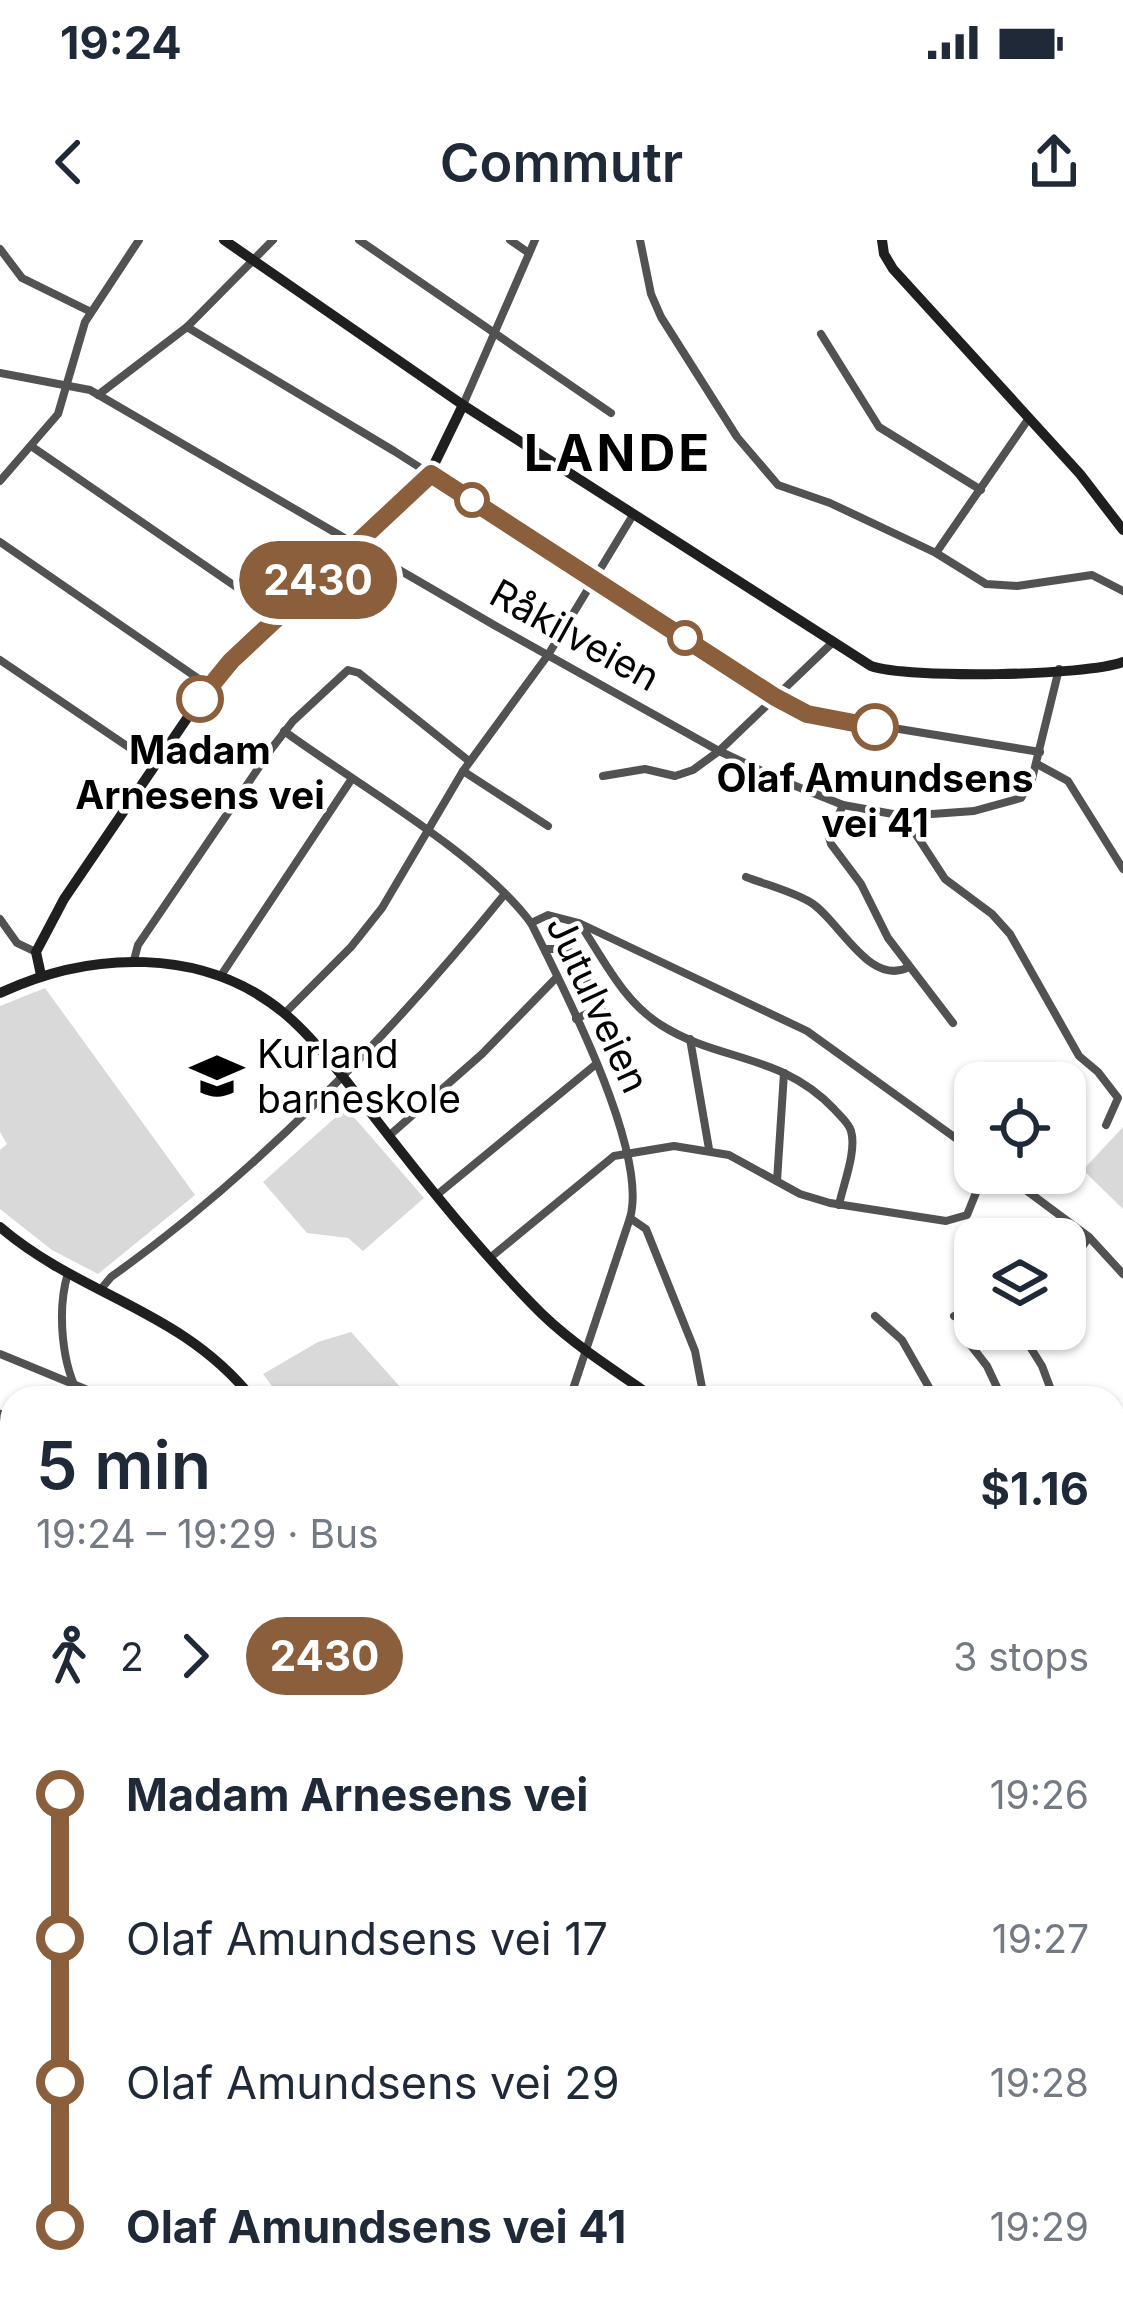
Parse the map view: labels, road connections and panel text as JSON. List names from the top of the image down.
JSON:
{
  "streets": {
    "street": ["Råkilveien", "Jutulveien"]
  },
  "districts": ["LANDE"],
  "places": {
    "other": ["Madam Arnesens vei", "Olaf Amundsens vei 41"],
    "school or university": ["Kurland barneskole"]
  },
  "lines": ["bus line 2430"],
  "page": {
    "status": "19:24",
    "header": "Commutr",
    "on_map": "2430",
    "heading": ["5 min", "19:24 – 19:29 · Bus", "$1.16"],
    "legs": ["2", "2430", "3 stops"],
    "list": [
      {
        "name": "Madam Arnesens vei",
        "value": "19:26"
      },
      {
        "name": "Olaf Amundsens vei 17",
        "value": "19:27"
      },
      {
        "name": "Olaf Amundsens vei 29",
        "value": "19:28"
      },
      {
        "name": "Olaf Amundsens vei 41",
        "value": "19:29"
      }
    ]
  }
}
